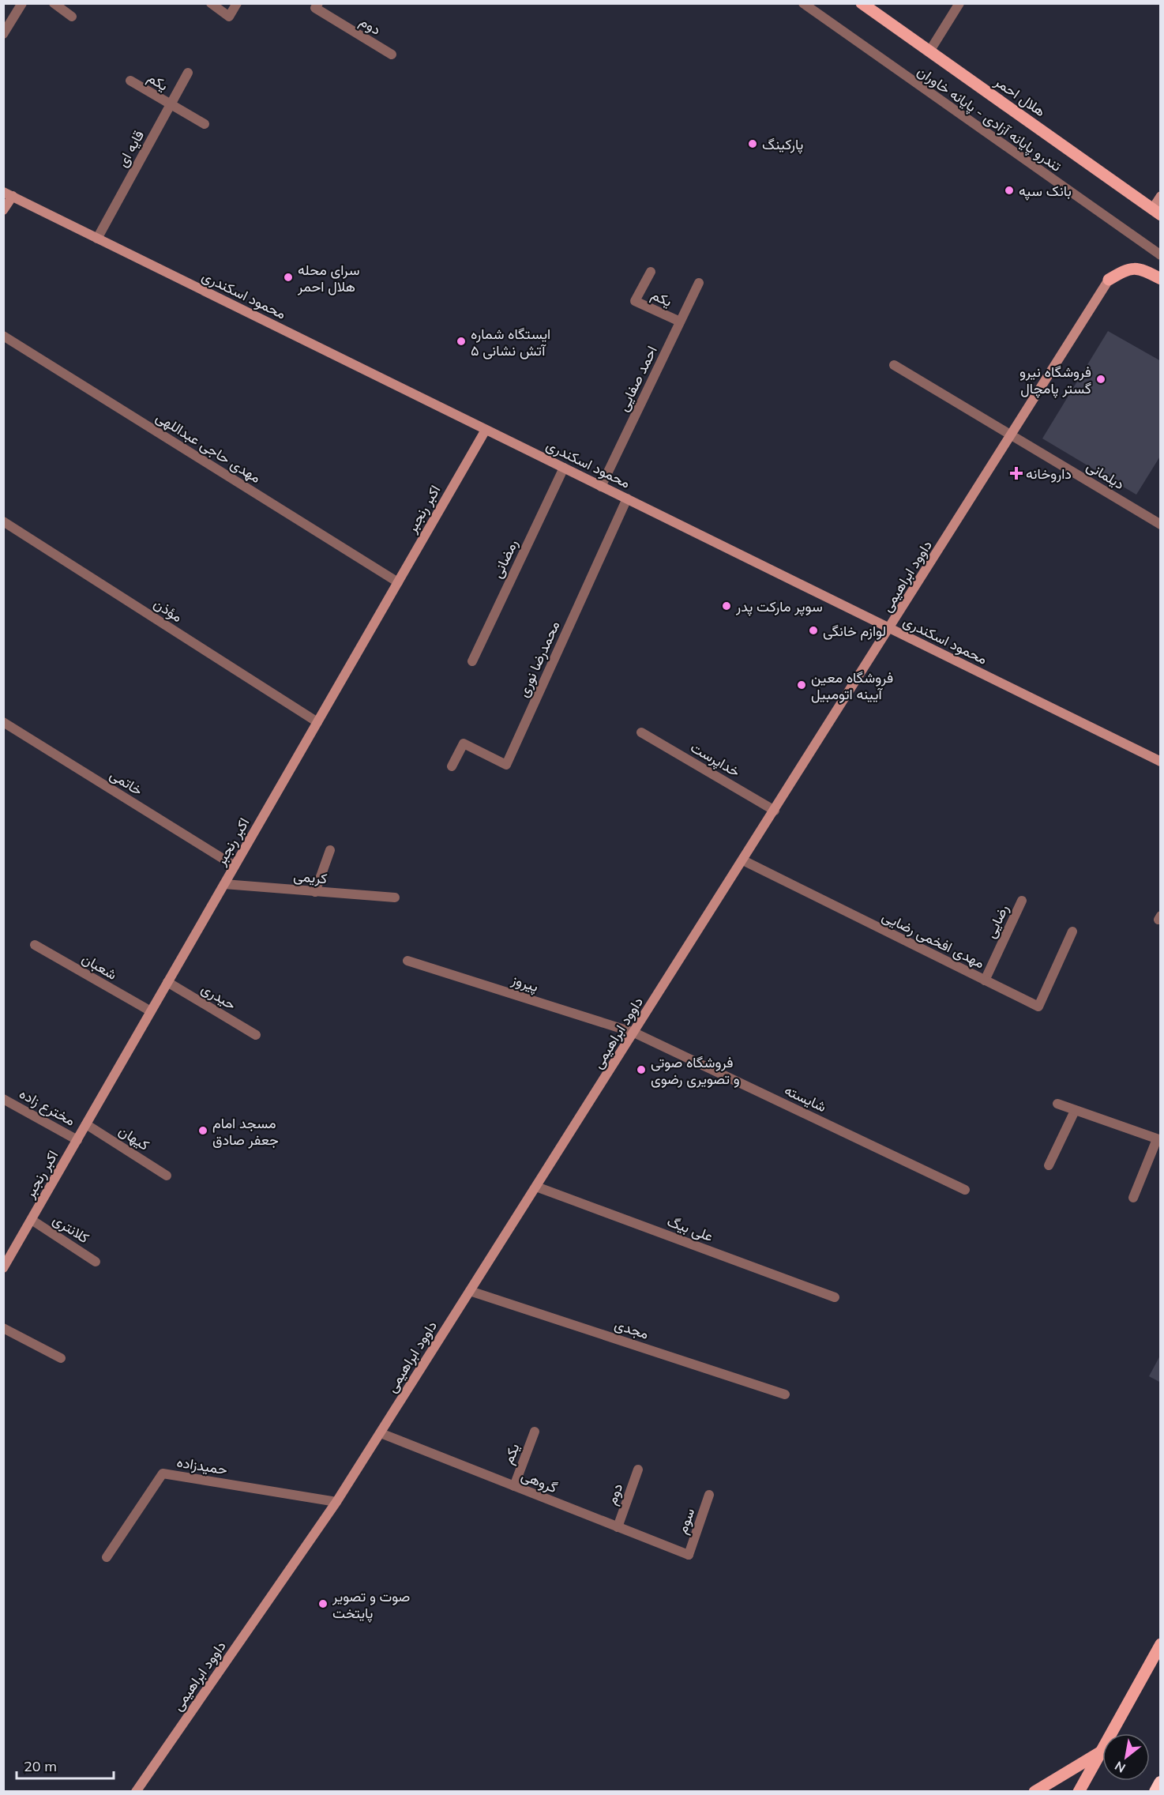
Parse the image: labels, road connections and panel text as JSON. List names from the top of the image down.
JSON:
{
  "streets": {
    "main road": ["هلال احمر"],
    "street": [
      "دوم",
      "یکم",
      "تندرو پایانه آزادی - پایانه خاوران",
      "قایه ای",
      "محمود اسکندری",
      "احمد صفایی",
      "مهدی حاجی عبداللهی",
      "دیلمانی",
      "اکبر رنجبر",
      "رمضانی",
      "داوود ابراهیمی",
      "مؤذن",
      "محمدرضا نوری",
      "خداپرست",
      "خاتمی",
      "کریمی",
      "رضایی",
      "مهدی افخمی رضایی",
      "شعبان",
      "پیروز",
      "حیدری",
      "شایسته",
      "مخترع زاده",
      "کیهان",
      "کلانتری",
      "علی بیگ",
      "مجدی",
      "حمیدزاده",
      "گروهی",
      "سوم"
    ]
  },
  "crossings": [
    ["دوم", "گروهی"],
    ["یکم", "قایه ای"],
    ["یکم", "احمد صفایی"],
    ["یکم", "گروهی"],
    ["قایه ای", "محمود اسکندری"],
    ["محمود اسکندری", "احمد صفایی"],
    ["محمود اسکندری", "اکبر رنجبر"],
    ["محمود اسکندری", "رمضانی"],
    ["محمود اسکندری", "داوود ابراهیمی"],
    ["محمود اسکندری", "محمدرضا نوری"],
    ["مهدی حاجی عبداللهی", "اکبر رنجبر"],
    ["دیلمانی", "داوود ابراهیمی"],
    ["اکبر رنجبر", "مؤذن"],
    ["اکبر رنجبر", "خاتمی"],
    ["اکبر رنجبر", "کریمی"],
    ["اکبر رنجبر", "شعبان"],
    ["اکبر رنجبر", "حیدری"],
    ["اکبر رنجبر", "مخترع زاده"],
    ["اکبر رنجبر", "کیهان"],
    ["اکبر رنجبر", "کلانتری"],
    ["داوود ابراهیمی", "خداپرست"],
    ["داوود ابراهیمی", "مهدی افخمی رضایی"],
    ["داوود ابراهیمی", "پیروز"],
    ["داوود ابراهیمی", "شایسته"],
    ["داوود ابراهیمی", "علی بیگ"],
    ["داوود ابراهیمی", "مجدی"],
    ["داوود ابراهیمی", "حمیدزاده"],
    ["داوود ابراهیمی", "گروهی"],
    ["رضایی", "مهدی افخمی رضایی"],
    ["پیروز", "شایسته"],
    ["گروهی", "سوم"]
  ],
  "places": {
    "other": [
      "پارکینگ",
      "بانک سپه",
      "سرای محله هلال احمر",
      "ایستگاه شماره ۵ آتش نشانی",
      "فروشگاه نیرو گستر پامچال",
      "سوپر مارکت پدر",
      "لوازم خانگی",
      "فروشگاه معین آیینه اتومبیل",
      "فروشگاه صوتی و تصویری رضوی",
      "مسجد امام جعفر صادق",
      "صوت و تصویر پایتخت"
    ],
    "health": ["داروخانه"]
  },
  "scale_bar": "20 m",
  "north": "bottom left"
}
